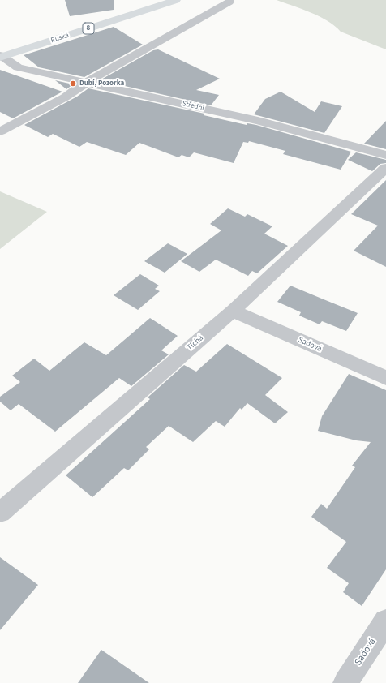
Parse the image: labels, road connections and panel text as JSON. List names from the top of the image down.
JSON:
{
  "streets": {
    "main road": ["8", "Ruská"],
    "street": ["Střední", "Tichá", "Sadová"]
  },
  "crossings": [
    ["Ruská", "Střední"],
    ["Tichá", "Sadová"]
  ],
  "places": ["Dubí, Pozorka"]
}
